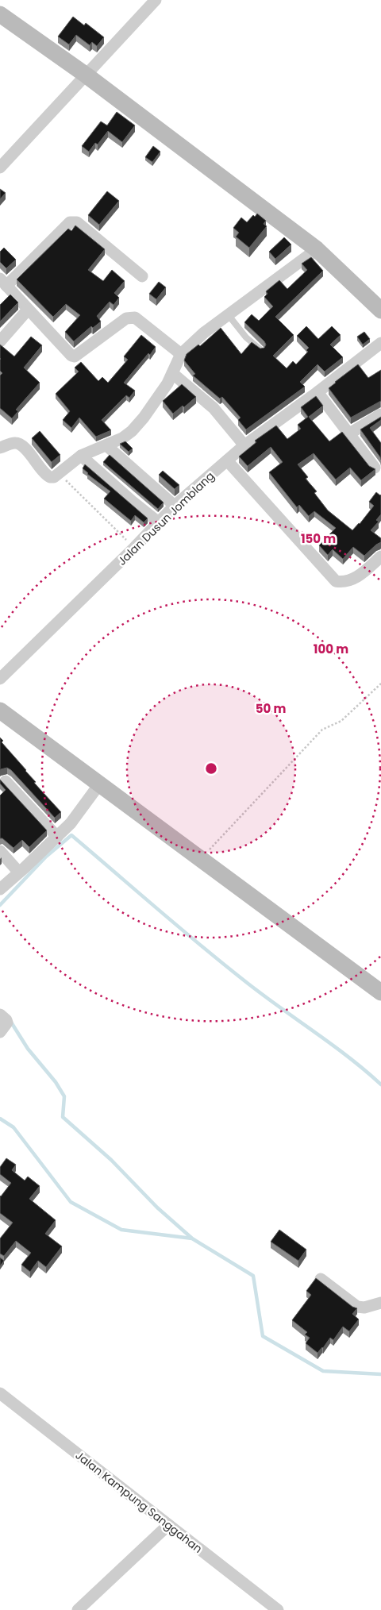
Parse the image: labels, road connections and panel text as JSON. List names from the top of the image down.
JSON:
{
  "streets": {
    "street": ["Jalan Dusun Jomblang", "Jalan Kampung Sanggahan"]
  },
  "rings": ["150 m", "100 m", "50 m"]
}
